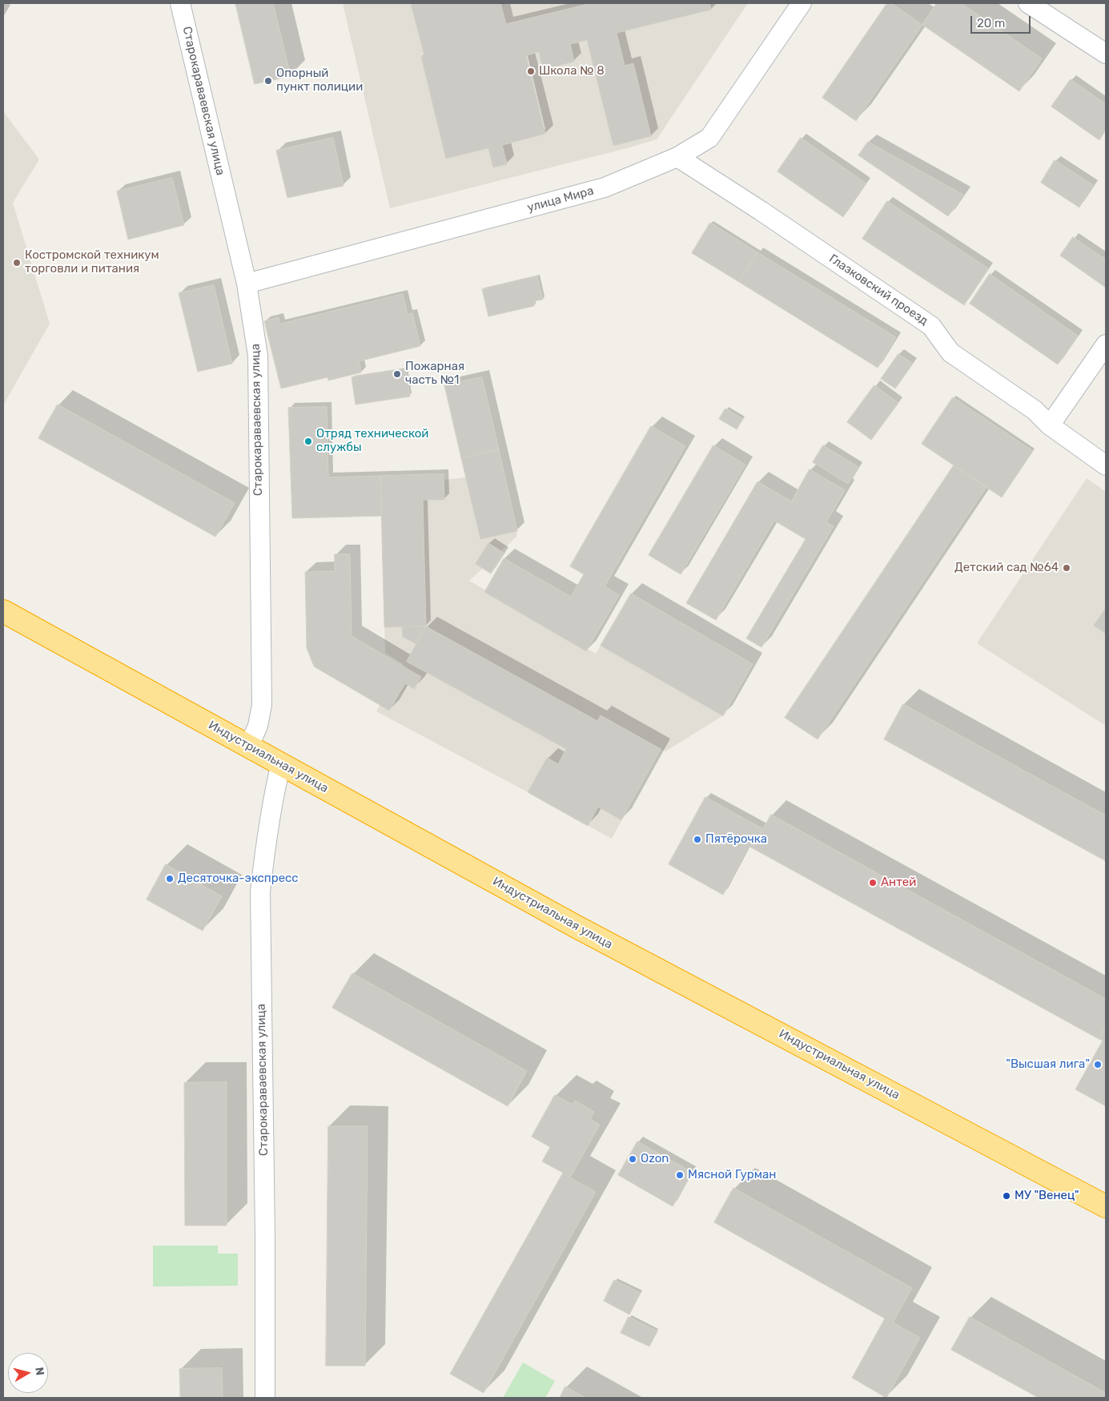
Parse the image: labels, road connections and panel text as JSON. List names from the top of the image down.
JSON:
{
  "streets": {
    "highway": ["Индустриальная улица"],
    "street": ["Старокараваевская улица", "улица Мира", "Глазковский проезд"]
  },
  "crossings": [
    ["Старокараваевская улица", "улица Мира"],
    ["Старокараваевская улица", "Индустриальная улица"],
    ["улица Мира", "Глазковский проезд"]
  ],
  "places": [
    "Школа № 8",
    "Опорный пункт полиции",
    "Костромской техникум торговли и питания",
    "Пожарная часть №1",
    "Отряд технической службы",
    "Детский сад №64",
    "Пятёрочка",
    "Десяточка-экспресс",
    "Антей",
    "\"Высшая лига\"",
    "Ozon",
    "Мясной Гурман",
    "МУ \"Венец\""
  ],
  "scale_bar": "20 m",
  "north": "right"
}
